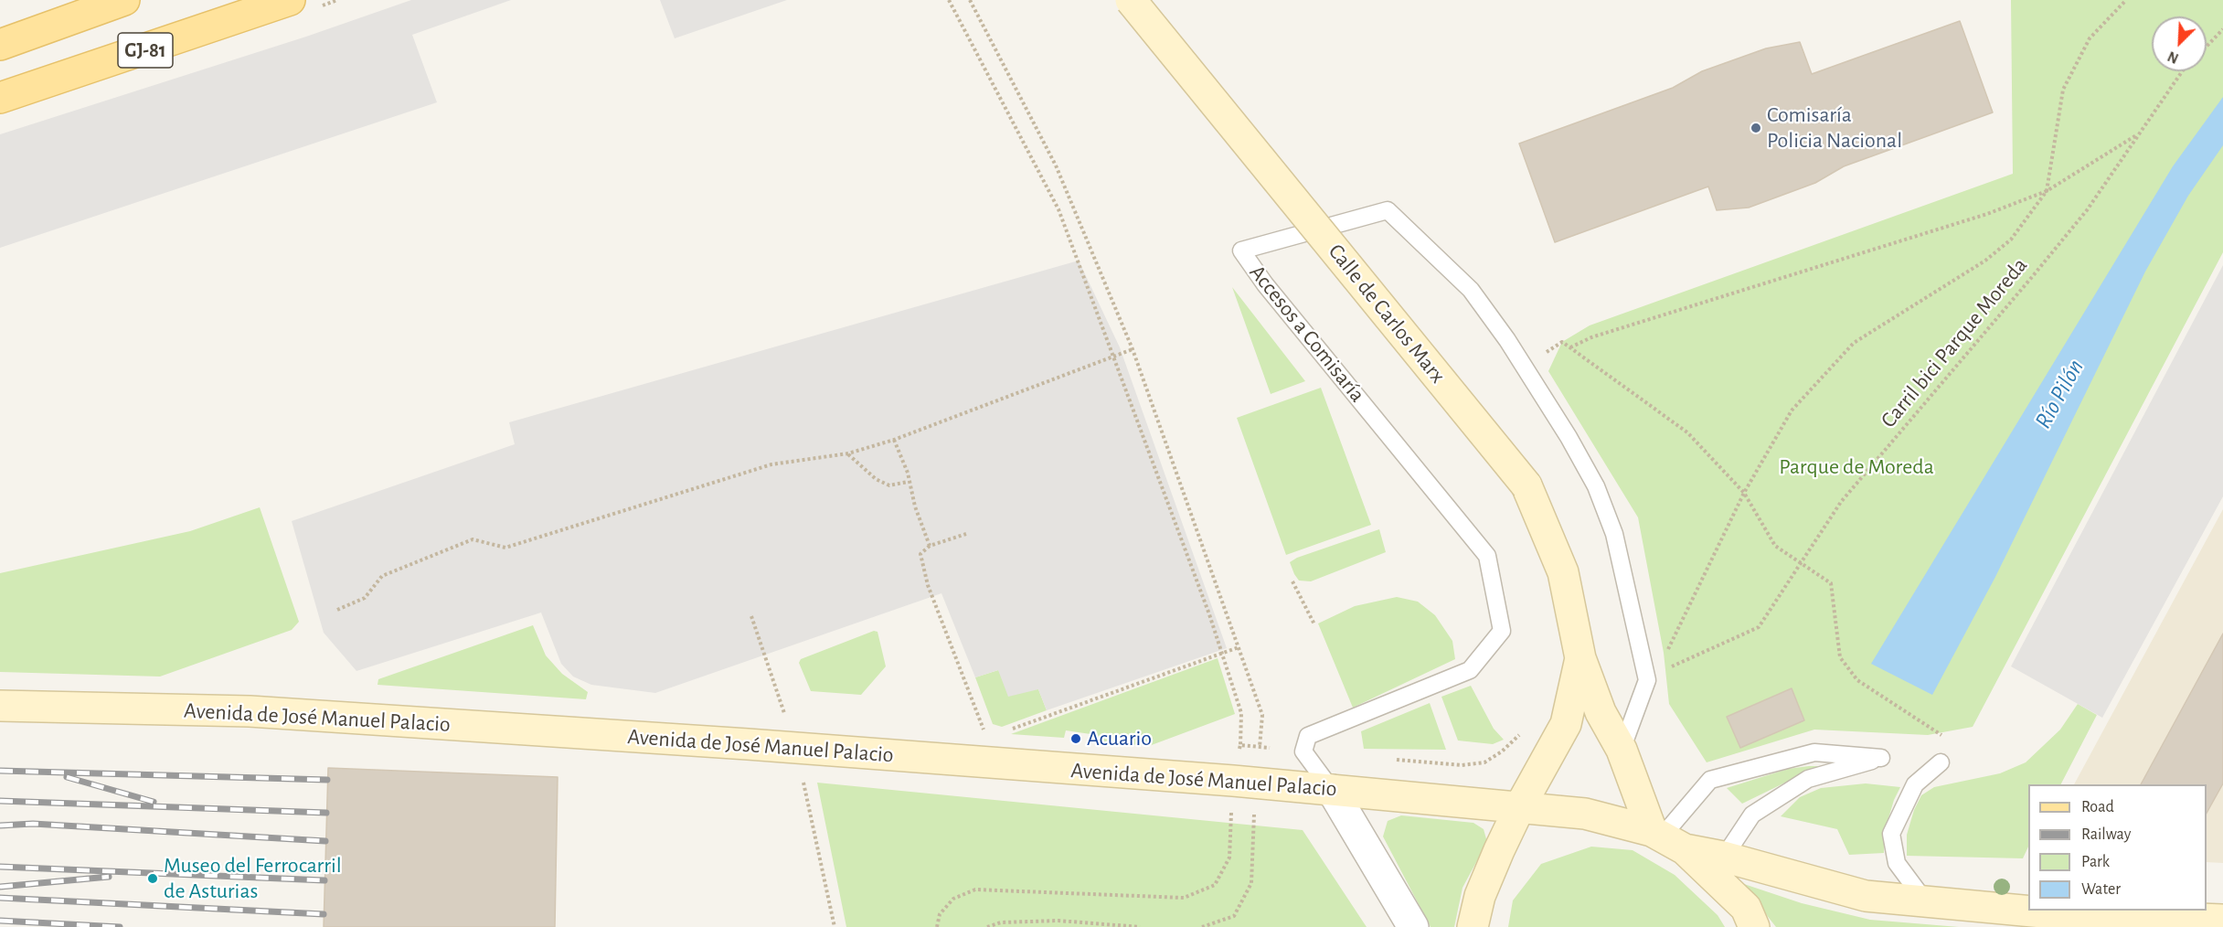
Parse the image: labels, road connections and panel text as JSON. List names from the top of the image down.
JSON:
{
  "streets": {
    "main road": ["GJ-81", "Calle de Carlos Marx", "Avenida de José Manuel Palacio"],
    "lane": ["Accesos a Comisaría"],
    "path": ["Carril bici Parque Moreda"]
  },
  "crossings": [
    ["Calle de Carlos Marx", "Avenida de José Manuel Palacio"],
    ["Accesos a Comisaría", "Carril bici Parque Moreda"]
  ],
  "water": ["Río Pilón"],
  "parks": ["Parque de Moreda"],
  "places": ["Comisaría Policia Nacional", "Acuario", "Museo del Ferrocarril de Asturias"],
  "legend": [
    "Road",
    "Railway",
    "Park",
    "Water"
  ],
  "north": "bottom left"
}
